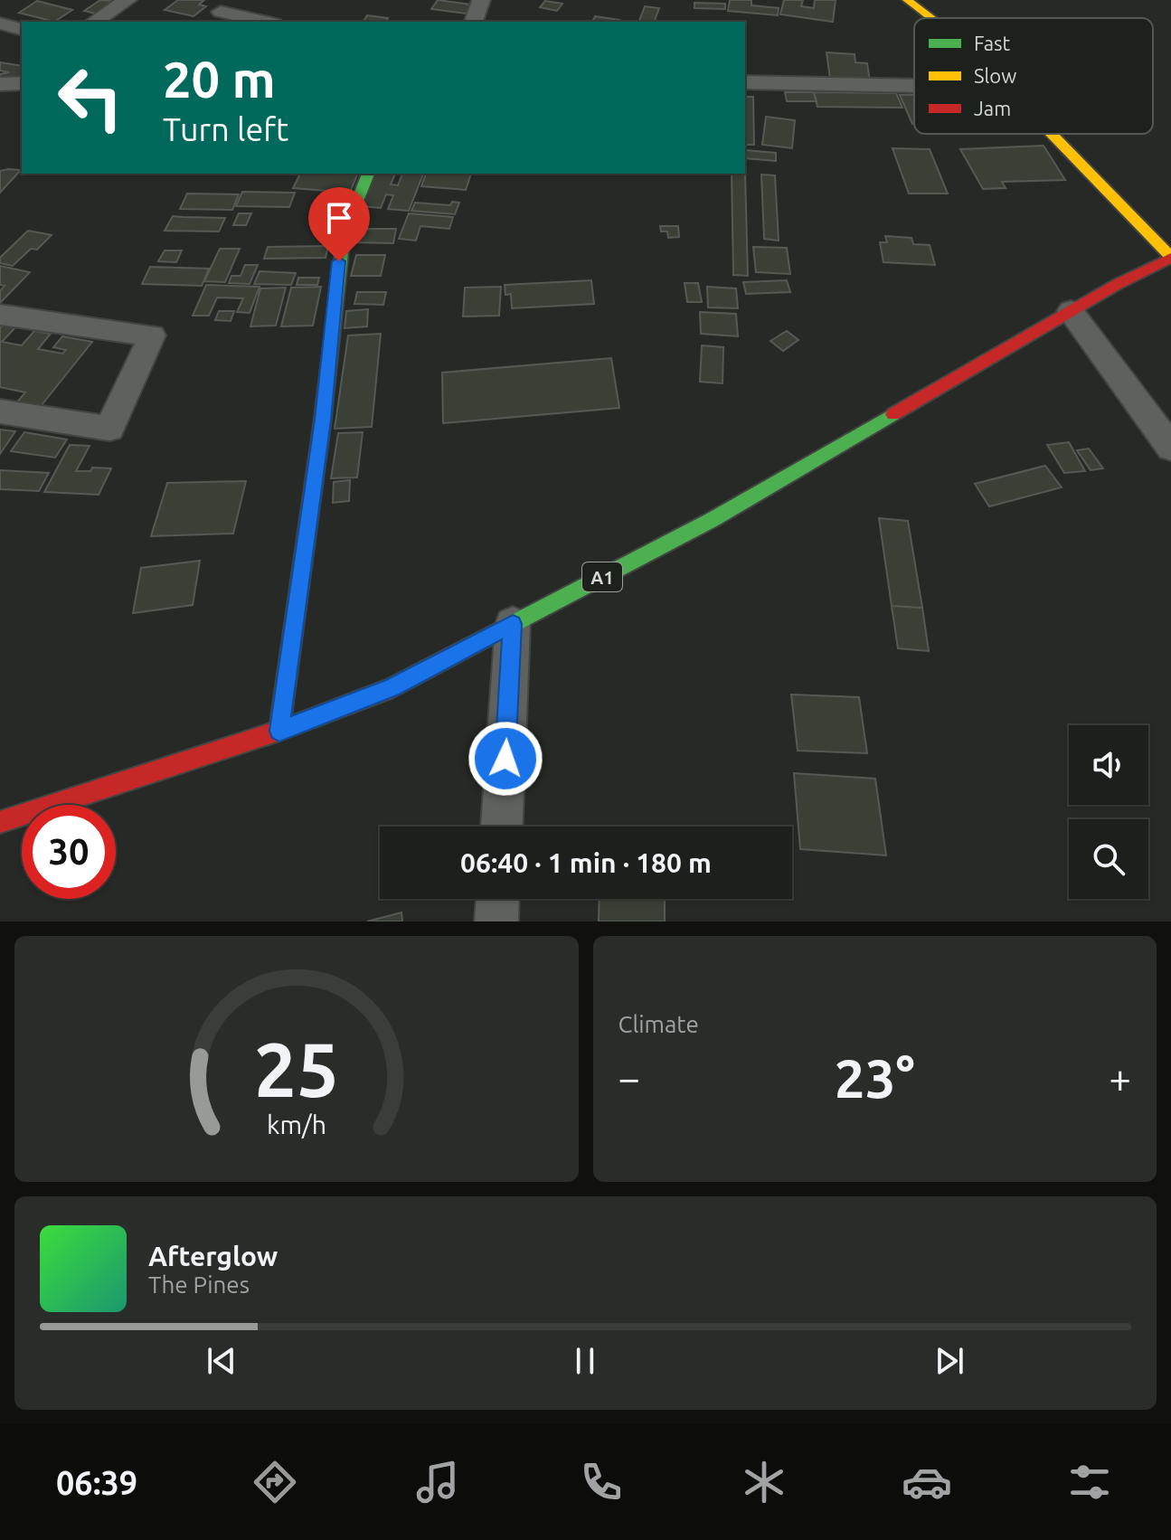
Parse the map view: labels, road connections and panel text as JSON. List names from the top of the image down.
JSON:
{
  "streets": {
    "main road": ["A1"]
  },
  "legend": ["Fast", "Slow", "Jam"],
  "page": {
    "turn": ["20 m", "Turn left"],
    "limit": "30",
    "trip": "06:40 · 1 min · 180 m",
    "tile": "Climate",
    "heat": ["−", "23°", "+"],
    "song": ["Afterglow", "The Pines"],
    "tabs": "06:39",
    "gauge": ["25", "km/h"]
  }
}
